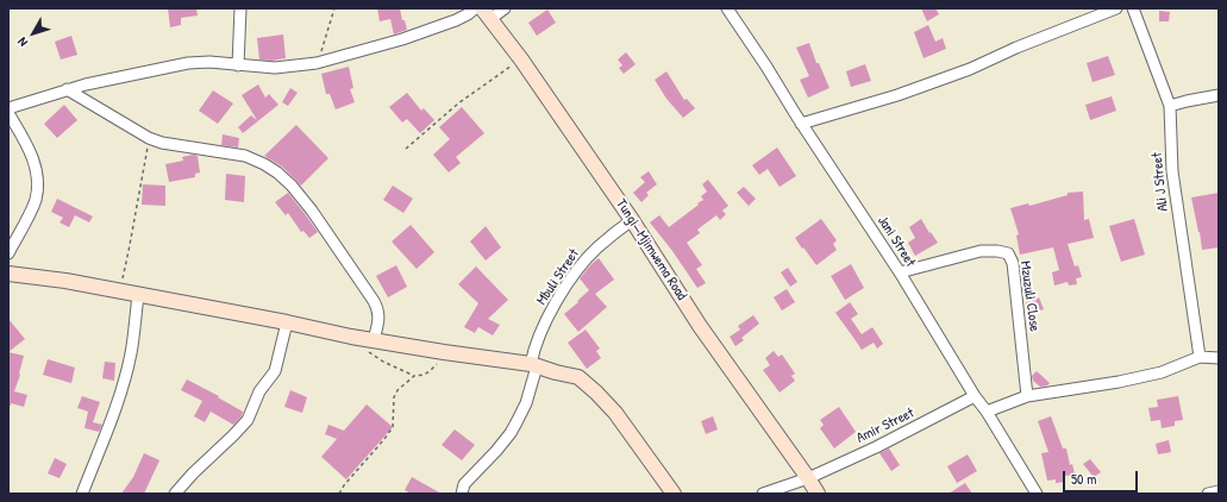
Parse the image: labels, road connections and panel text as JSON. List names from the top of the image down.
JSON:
{
  "streets": {
    "street": [
      "Ali J Street",
      "Jani Street",
      "Tungi—Mjimwema Road",
      "Mbuli Street",
      "Mzuzuli Close",
      "Amir Street"
    ]
  },
  "crossings": [
    ["Jani Street", "Mzuzuli Close"],
    ["Jani Street", "Amir Street"],
    ["Tungi—Mjimwema Road", "Mbuli Street"],
    ["Tungi—Mjimwema Road", "Amir Street"]
  ],
  "scale_bar": "50 m",
  "north": "bottom left"
}
